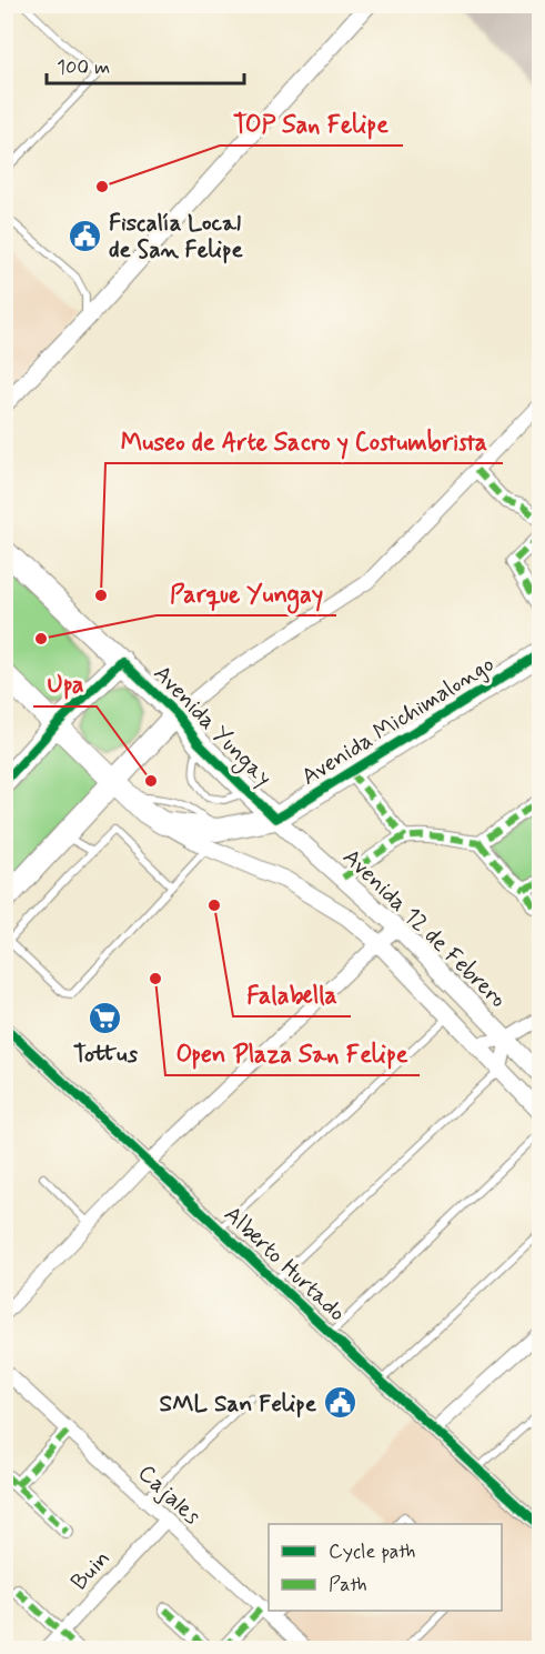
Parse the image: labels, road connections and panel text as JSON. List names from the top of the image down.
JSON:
{
  "streets": {
    "main road": ["Avenida Michimalongo", "Avenida Yungay"],
    "street": [
      "Avenida 12 de Febrero",
      "Alberto Hurtado",
      "Cajales",
      "Buin"
    ]
  },
  "crossings": [
    ["Avenida Michimalongo", "Avenida Yungay"],
    ["Avenida Michimalongo", "Avenida 12 de Febrero"],
    ["Avenida Yungay", "Avenida 12 de Febrero"],
    ["Cajales", "Buin"]
  ],
  "places": {
    "other": [
      "TOP San Felipe",
      "Museo de Arte Sacro y Costumbrista",
      "Parque Yungay",
      "Upa",
      "Falabella",
      "Open Plaza San Felipe"
    ],
    "public building": ["Fiscalía Local de San Felipe", "SML San Felipe"],
    "supermarket": ["Tottus"]
  },
  "legend": ["Cycle path", "Path"],
  "scale_bar": "100 m"
}
